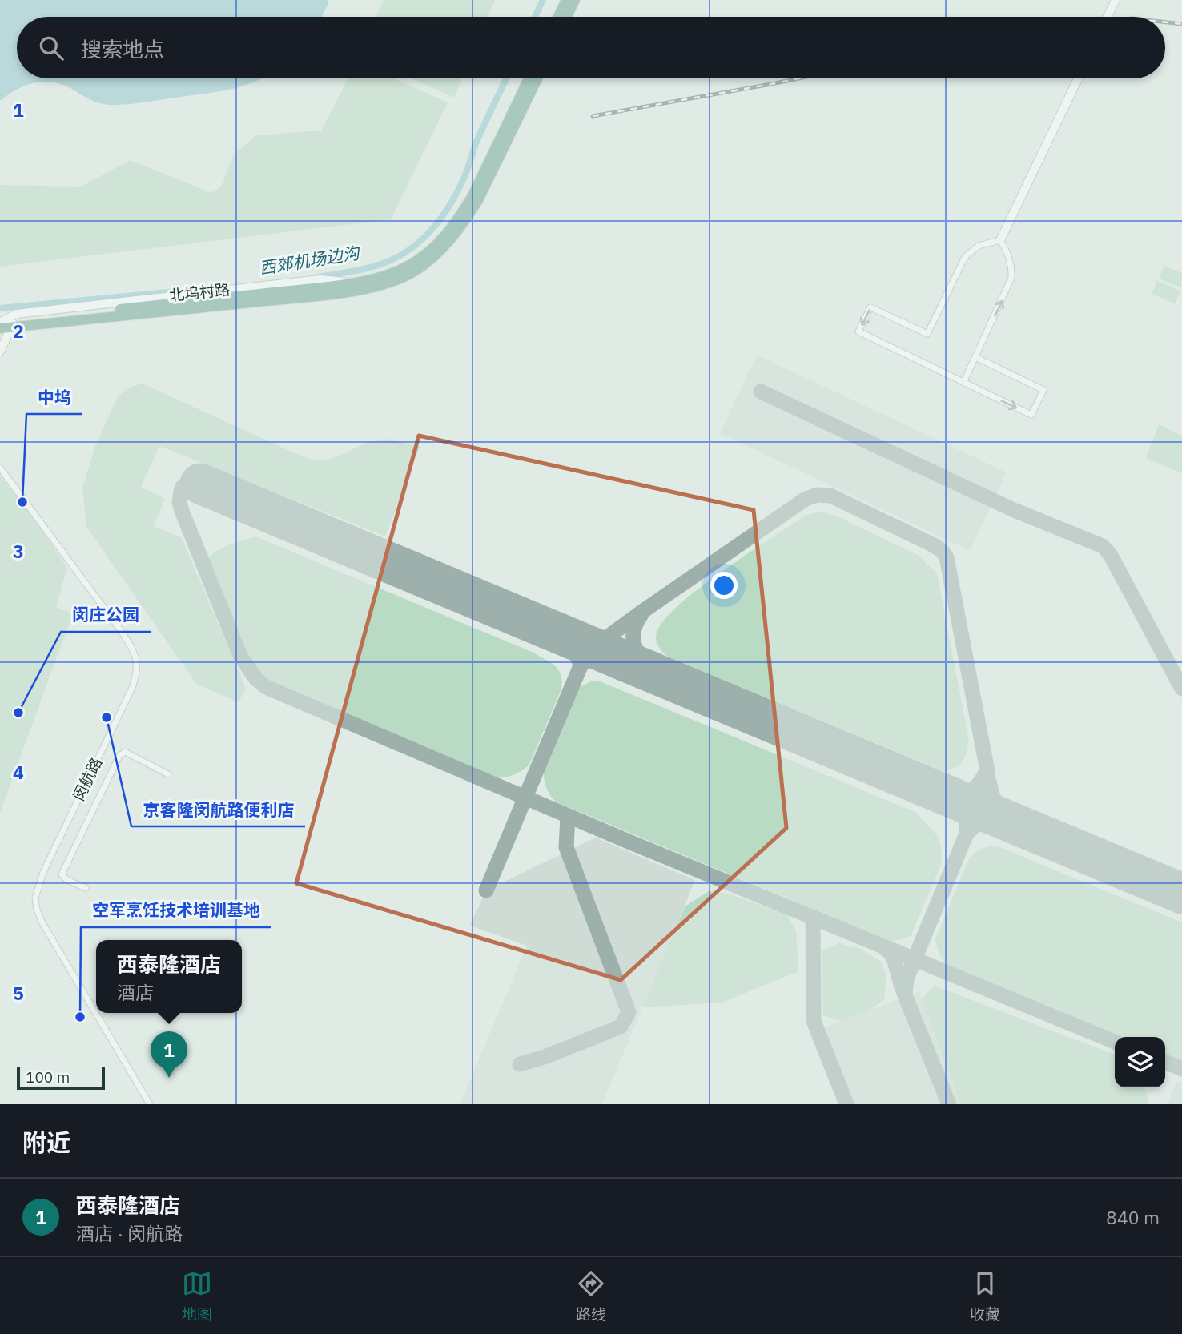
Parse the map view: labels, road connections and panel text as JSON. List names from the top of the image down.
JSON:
{
  "streets": {
    "main road": ["北坞村路"],
    "street": ["闵航路"]
  },
  "water": ["西郊机场边沟"],
  "places": [
    "中坞",
    "闵庄公园",
    "京客隆闵航路便利店",
    "空军烹饪技术培训基地"
  ],
  "scale_bar": "100 m",
  "page": {
    "search": "搜索地点",
    "popup": ["西泰隆酒店", "酒店"],
    "pins": "1",
    "scale": "100 m",
    "heading": "附近",
    "list": [
      {
        "mark": "1",
        "name": "西泰隆酒店",
        "note": "酒店 · 闵航路",
        "value": "840 m"
      }
    ],
    "nav": ["地图", "路线", "收藏"]
  },
  "grid": {
    "rows": [
      "1",
      "2",
      "3",
      "4",
      "5"
    ]
  }
}
